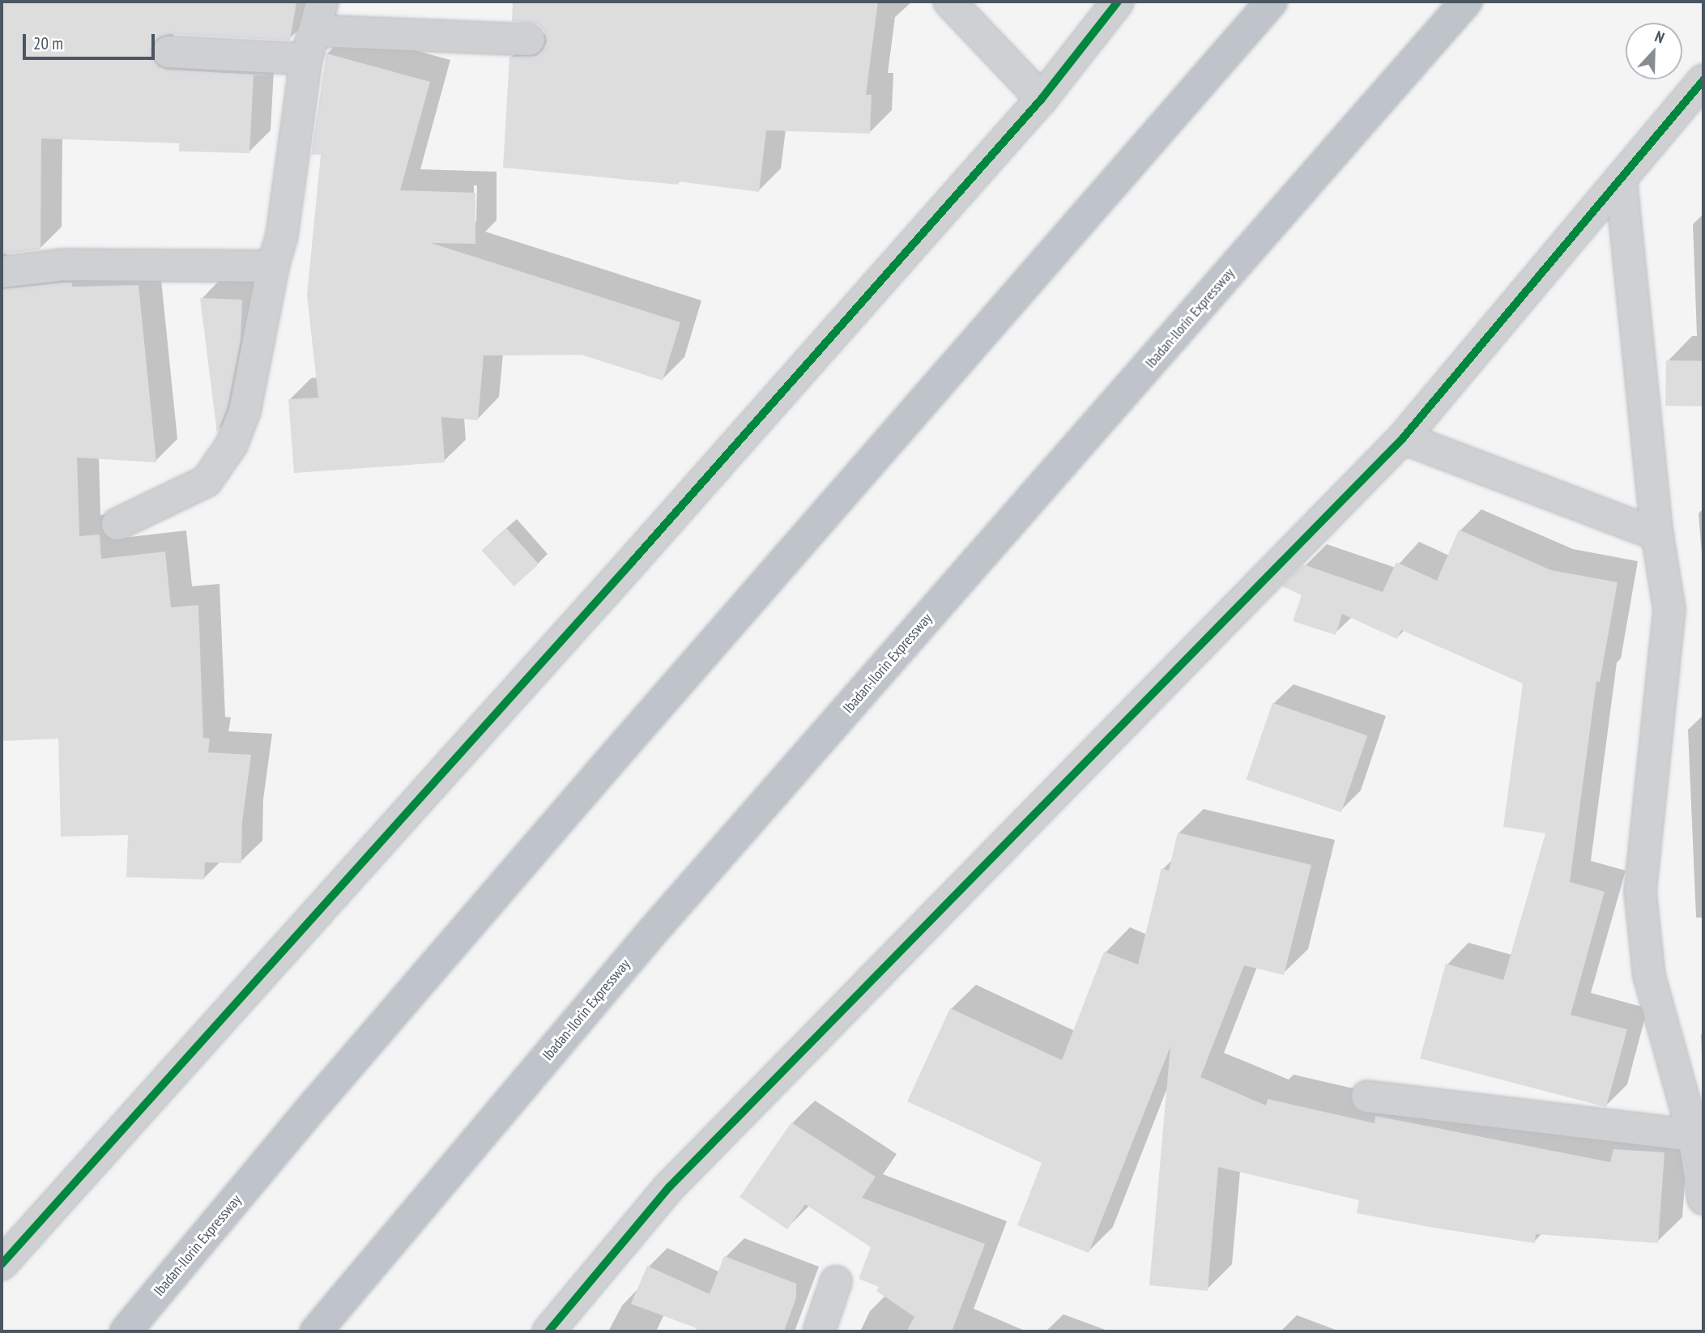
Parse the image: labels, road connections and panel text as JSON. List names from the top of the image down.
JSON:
{
  "streets": {
    "highway": ["Ibadan-Ilorin Expressway"]
  },
  "scale_bar": "20 m",
  "north": "top"
}
